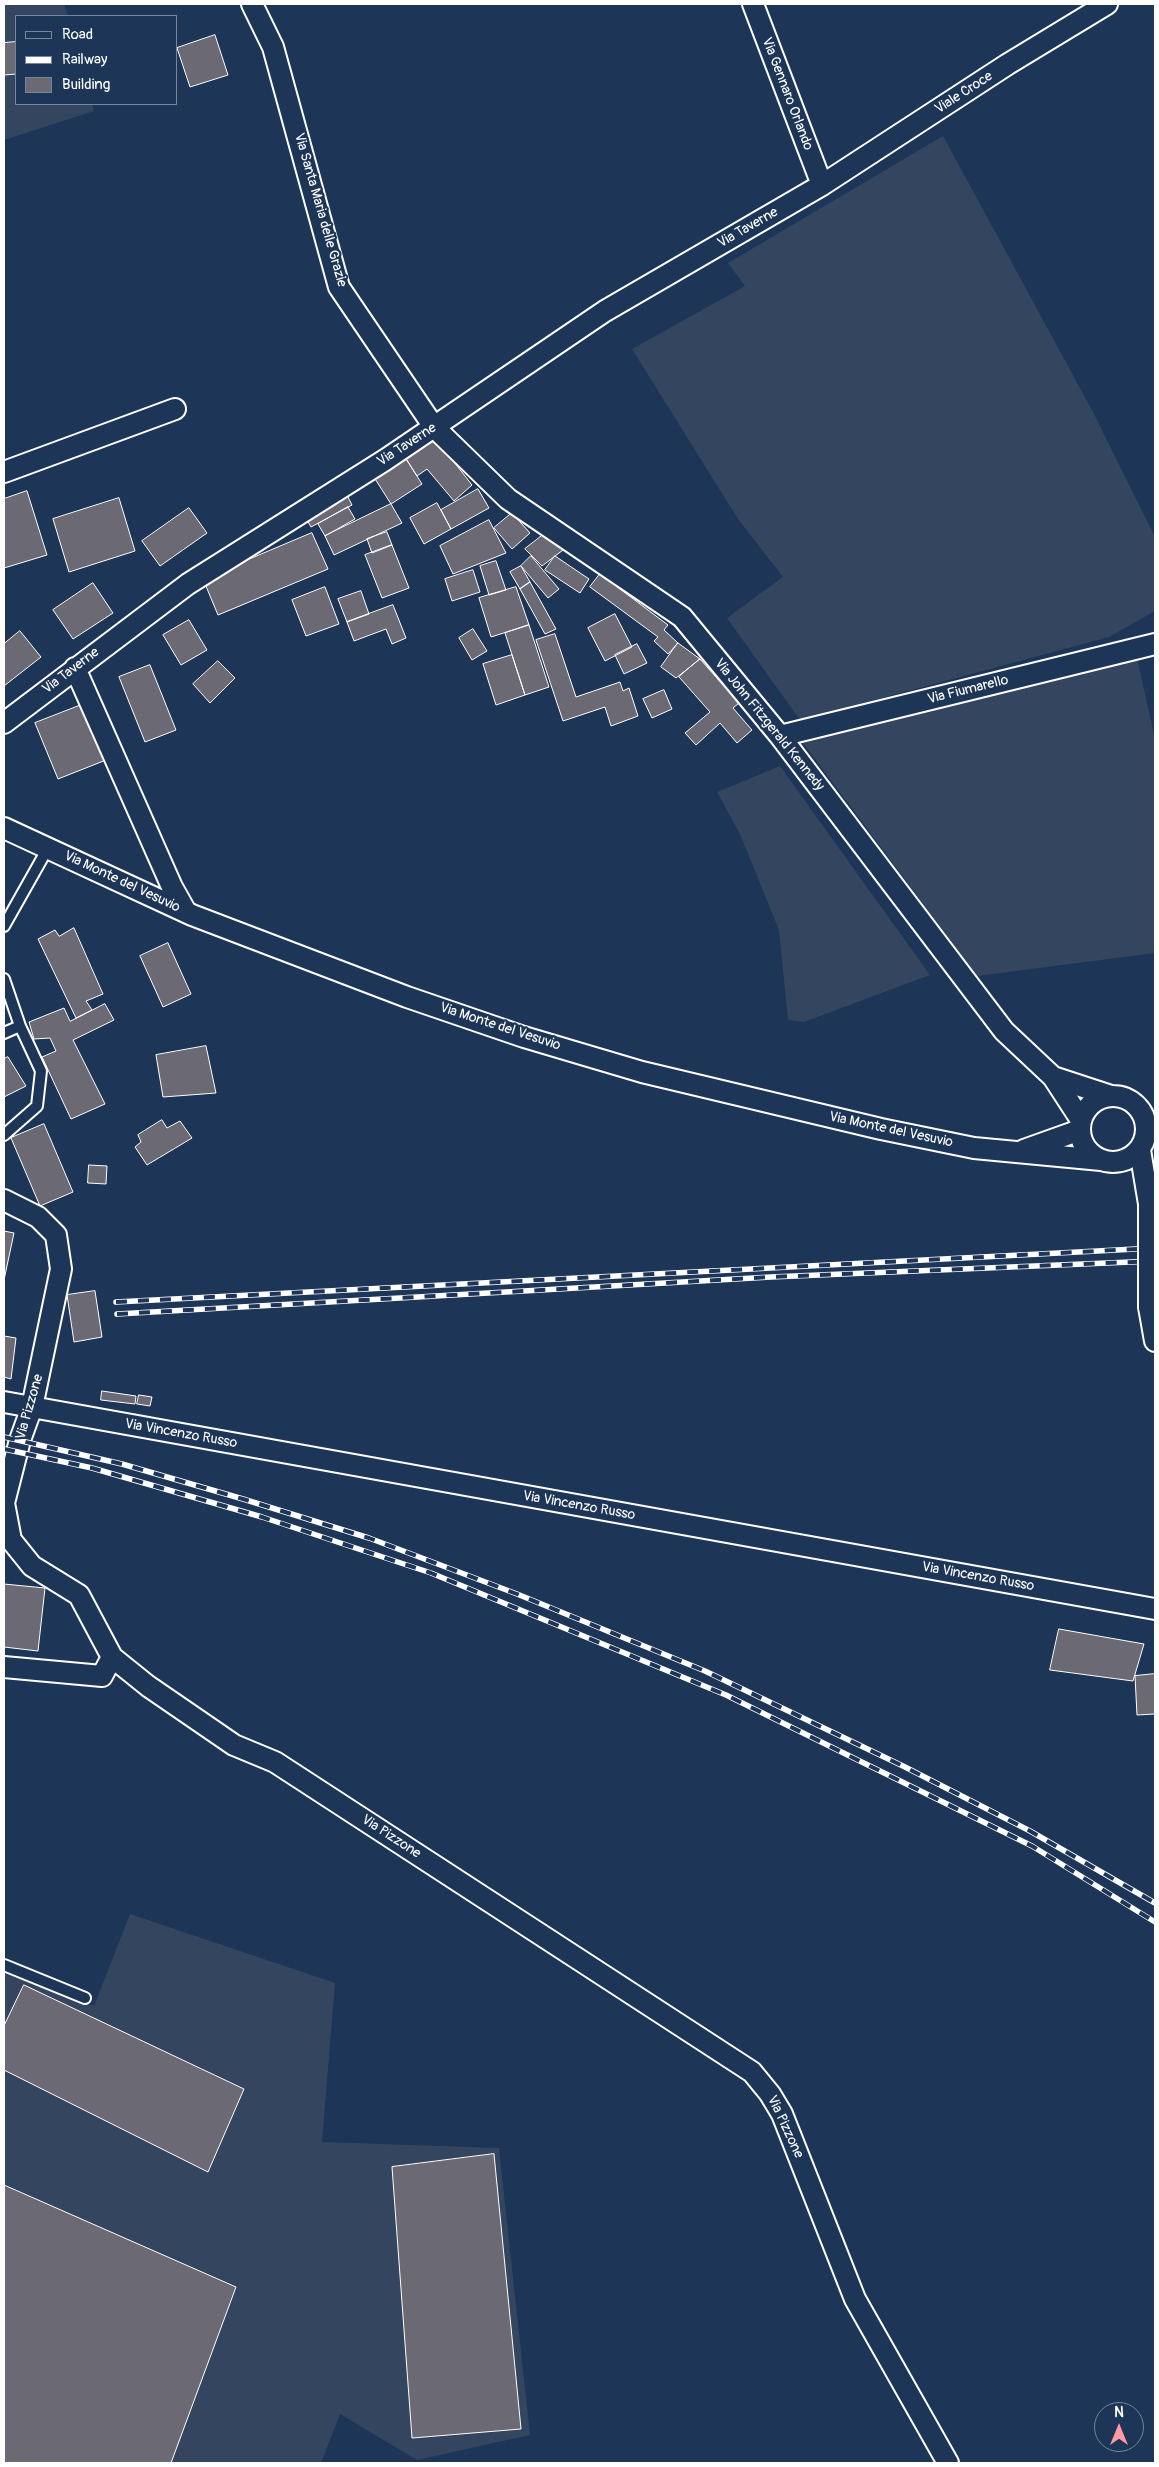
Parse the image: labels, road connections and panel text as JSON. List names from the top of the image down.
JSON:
{
  "streets": {
    "street": [
      "Viale Croce",
      "Via Gennaro Orlando",
      "Via Santa Maria delle Grazie",
      "Via Taverne",
      "Via Fiumarello",
      "Via John Fitzgerald Kennedy",
      "Via Monte del Vesuvio",
      "Via Pizzone",
      "Via Vincenzo Russo"
    ]
  },
  "crossings": [
    ["Viale Croce", "Via Gennaro Orlando"],
    ["Viale Croce", "Via Taverne"],
    ["Via Gennaro Orlando", "Via Taverne"],
    ["Via Santa Maria delle Grazie", "Via Taverne"],
    ["Via Santa Maria delle Grazie", "Via John Fitzgerald Kennedy"],
    ["Via Taverne", "Via John Fitzgerald Kennedy"],
    ["Via Fiumarello", "Via John Fitzgerald Kennedy"],
    ["Via John Fitzgerald Kennedy", "Via Monte del Vesuvio"],
    ["Via Pizzone", "Via Vincenzo Russo"]
  ],
  "legend": ["Road", "Railway", "Building"],
  "north": "top"
}
